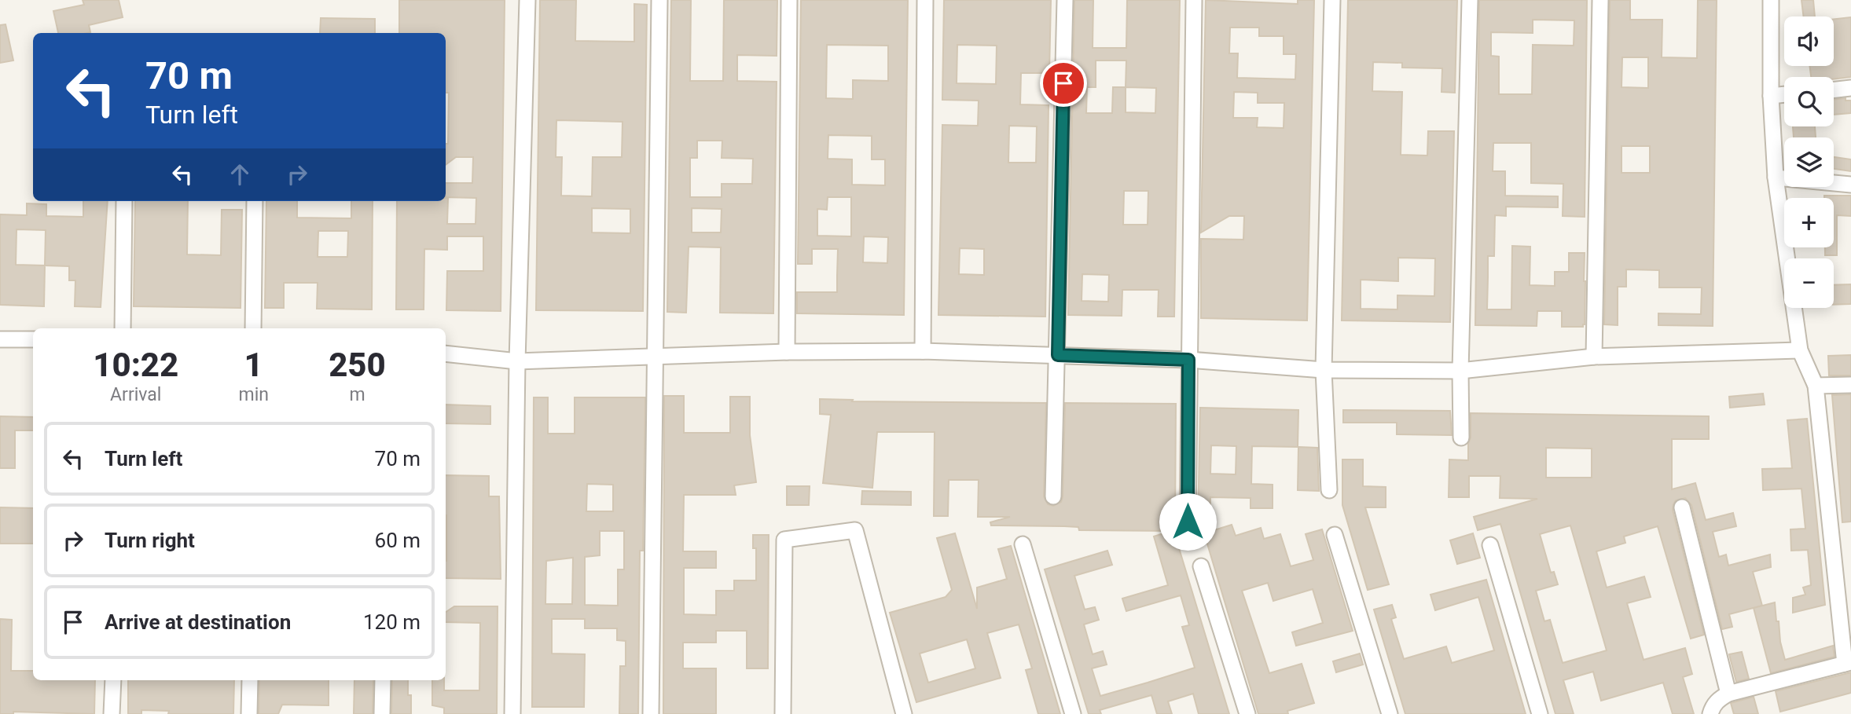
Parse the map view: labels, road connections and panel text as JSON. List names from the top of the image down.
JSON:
{
  "page": {
    "map_buttons": ["+", "−"],
    "turn": ["70 m", "Turn left"],
    "eta": [
      "10:22",
      "Arrival",
      "1",
      "min",
      "250",
      "m"
    ],
    "list": [
      {
        "name": "Turn left",
        "value": "70 m"
      },
      {
        "name": "Turn right",
        "value": "60 m"
      },
      {
        "name": "Arrive at destination",
        "value": "120 m"
      }
    ]
  }
}
